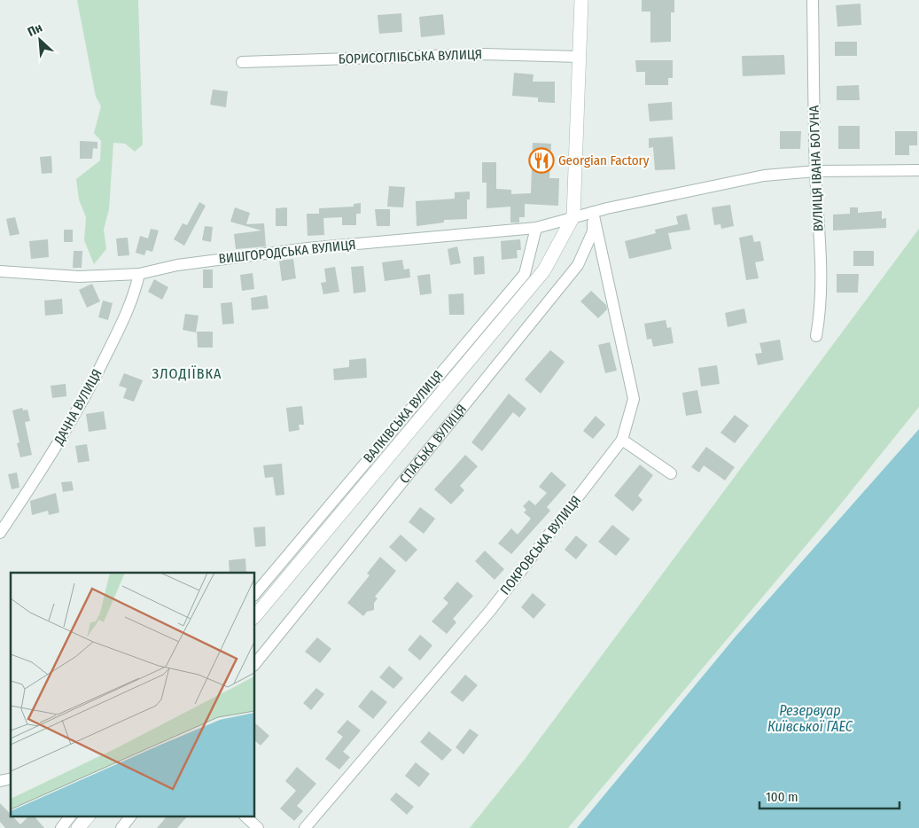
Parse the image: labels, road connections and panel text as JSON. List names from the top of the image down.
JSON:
{
  "streets": {
    "street": [
      "БОРИСОГЛІБСЬКА ВУЛИЦЯ",
      "ВУЛИЦЯ ІВАНА БОГУНА",
      "ВИШГОРОДСЬКА ВУЛИЦЯ",
      "ДАЧНА ВУЛИЦЯ",
      "ВАЛКІВСЬКА ВУЛИЦЯ",
      "СПАСЬКА ВУЛИЦЯ",
      "ПОКРОВСЬКА ВУЛИЦЯ"
    ]
  },
  "crossings": [
    ["ВУЛИЦЯ ІВАНА БОГУНА", "ВИШГОРОДСЬКА ВУЛИЦЯ"],
    ["ВИШГОРОДСЬКА ВУЛИЦЯ", "ДАЧНА ВУЛИЦЯ"],
    ["ВИШГОРОДСЬКА ВУЛИЦЯ", "ВАЛКІВСЬКА ВУЛИЦЯ"],
    ["ВИШГОРОДСЬКА ВУЛИЦЯ", "СПАСЬКА ВУЛИЦЯ"],
    ["ВИШГОРОДСЬКА ВУЛИЦЯ", "ПОКРОВСЬКА ВУЛИЦЯ"],
    ["ВАЛКІВСЬКА ВУЛИЦЯ", "СПАСЬКА ВУЛИЦЯ"],
    ["СПАСЬКА ВУЛИЦЯ", "ПОКРОВСЬКА ВУЛИЦЯ"]
  ],
  "districts": ["ЗЛОДІЇВКА"],
  "water": ["Резервуар Київської ГАЕС"],
  "places": {
    "restaurant": ["Georgian Factory"]
  },
  "scale_bar": "100 m",
  "north": "top left"
}
